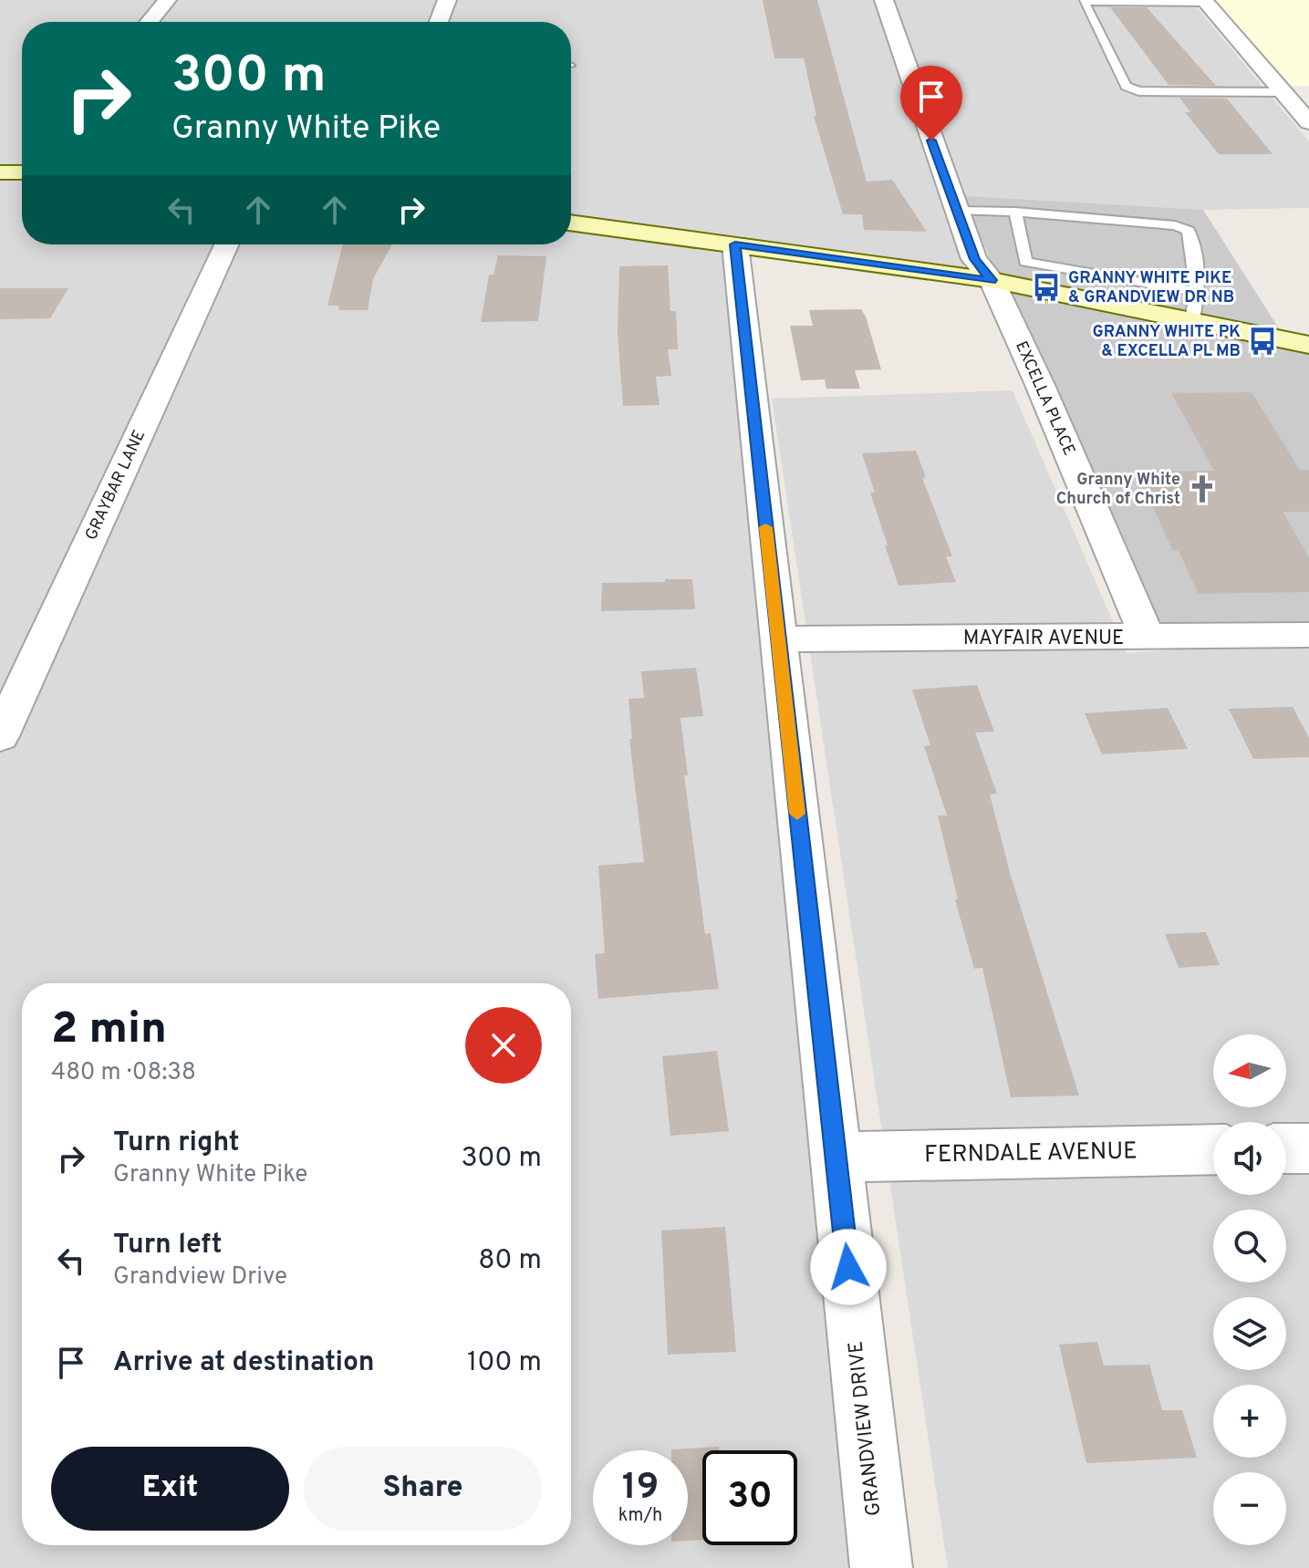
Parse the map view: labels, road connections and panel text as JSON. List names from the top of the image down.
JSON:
{
  "streets": {
    "street": [
      "EXCELLA PLACE",
      "GRAYBAR LANE",
      "MAYFAIR AVENUE",
      "FERNDALE AVENUE",
      "GRANDVIEW DRIVE"
    ]
  },
  "crossings": [
    ["EXCELLA PLACE", "MAYFAIR AVENUE"],
    ["MAYFAIR AVENUE", "GRANDVIEW DRIVE"],
    ["FERNDALE AVENUE", "GRANDVIEW DRIVE"]
  ],
  "places": {
    "bus stop": ["GRANNY WHITE PIKE & GRANDVIEW DR NB", "GRANNY WHITE PK & EXCELLA PL MB"],
    "church": ["Granny White Church of Christ"]
  },
  "north": "left",
  "page": {
    "turn": ["300 m", "Granny White Pike"],
    "heading": ["2 min", "480 m · 08:38"],
    "map_buttons": ["+", "−"],
    "list": [
      {
        "name": "Turn right",
        "note": "Granny White Pike",
        "value": "300 m"
      },
      {
        "name": "Turn left",
        "note": "Grandview Drive",
        "value": "80 m"
      },
      {
        "name": "Arrive at destination",
        "value": "100 m"
      }
    ],
    "buttons": ["Exit", "Share"],
    "speed": "19 km/h",
    "limit": "30"
  }
}
